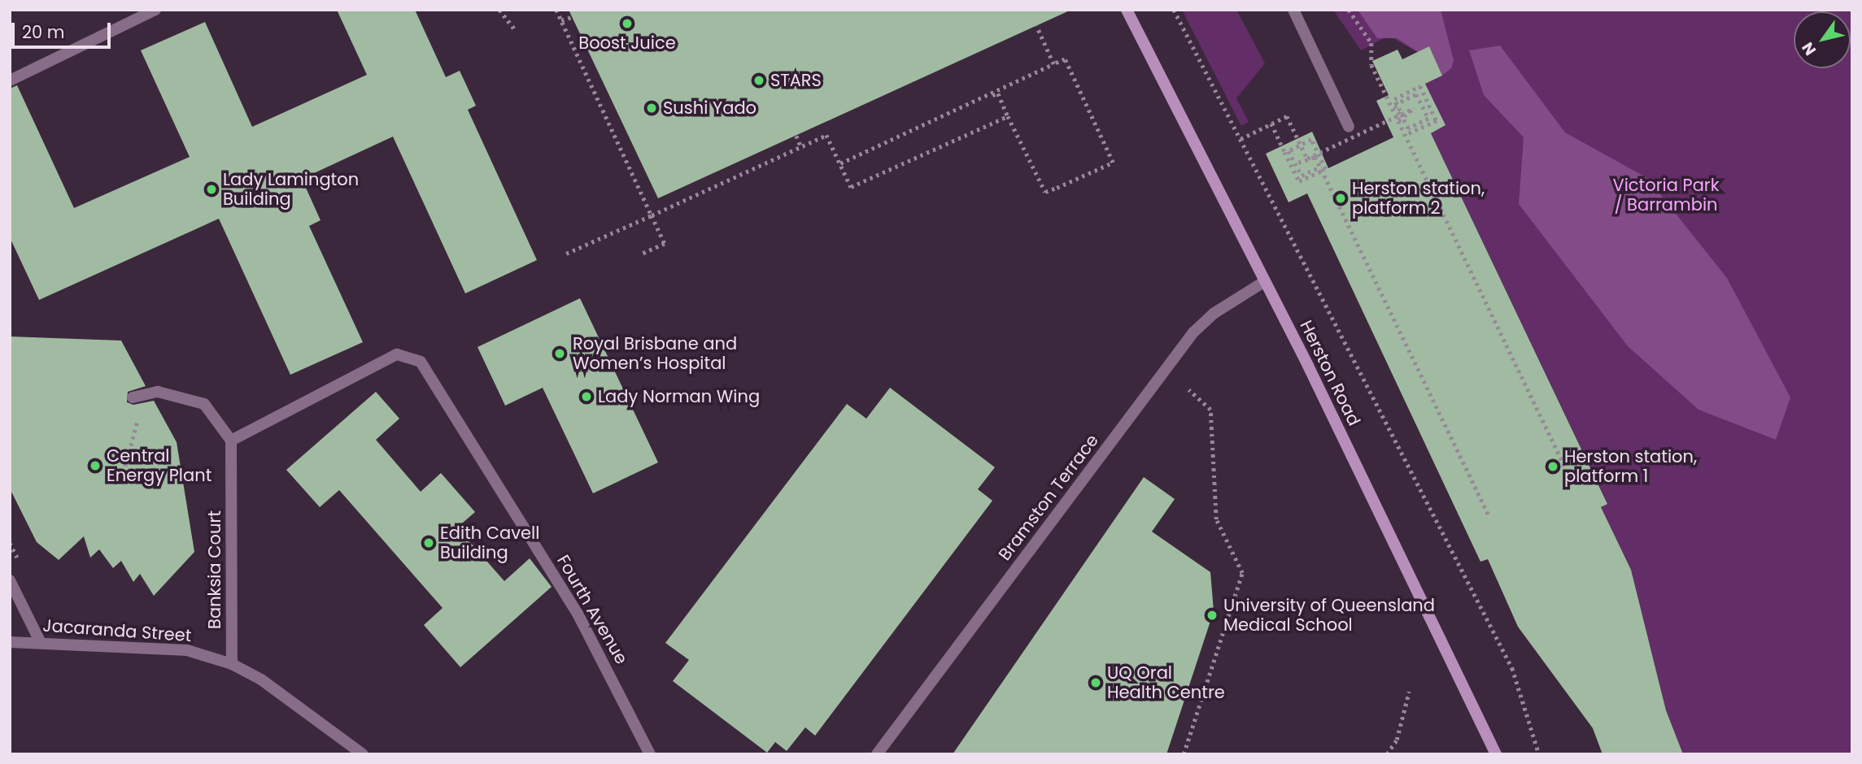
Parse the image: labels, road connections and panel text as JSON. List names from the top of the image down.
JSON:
{
  "streets": {
    "main road": ["Herston Road"],
    "street": [
      "Bramston Terrace",
      "Banksia Court",
      "Fourth Avenue",
      "Jacaranda Street"
    ]
  },
  "crossings": [
    ["Herston Road", "Bramston Terrace"],
    ["Banksia Court", "Fourth Avenue"],
    ["Banksia Court", "Jacaranda Street"]
  ],
  "parks": ["Victoria Park / Barrambin"],
  "places": [
    "Boost Juice",
    "STARS",
    "Sushi Yado",
    "Lady Lamington Building",
    "Herston station, platform 2",
    "Royal Brisbane and Women’s Hospital",
    "Lady Norman Wing",
    "Central Energy Plant",
    "Herston station, platform 1",
    "Edith Cavell Building",
    "University of Queensland Medical School",
    "UQ Oral Health Centre"
  ],
  "scale_bar": "20 m",
  "north": "bottom left"
}
